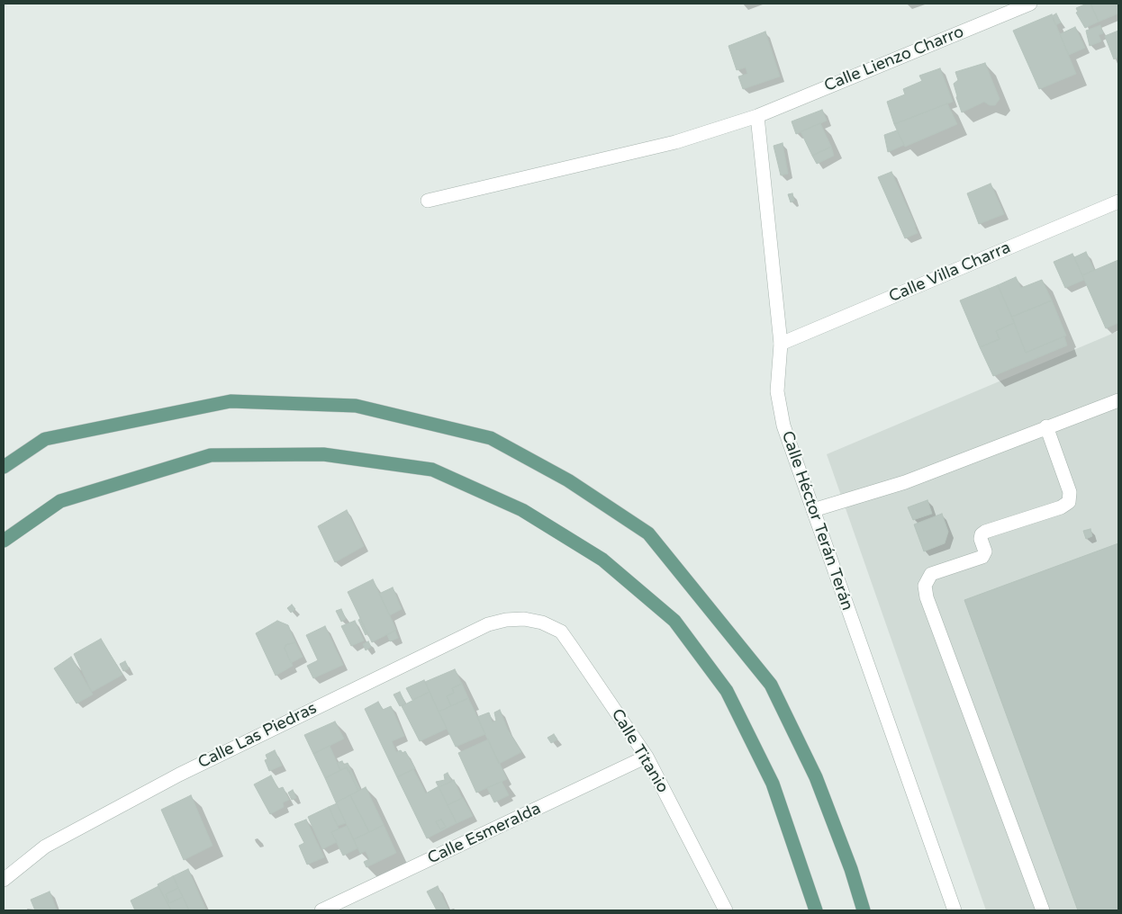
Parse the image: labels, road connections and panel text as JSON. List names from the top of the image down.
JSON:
{
  "streets": {
    "street": [
      "Calle Lienzo Charro",
      "Calle Villa Charra",
      "Calle Héctor Terán Terán",
      "Calle Las Piedras",
      "Calle Titanio",
      "Calle Esmeralda"
    ]
  },
  "crossings": [
    ["Calle Lienzo Charro", "Calle Héctor Terán Terán"],
    ["Calle Villa Charra", "Calle Héctor Terán Terán"],
    ["Calle Las Piedras", "Calle Titanio"],
    ["Calle Titanio", "Calle Esmeralda"]
  ]
}
